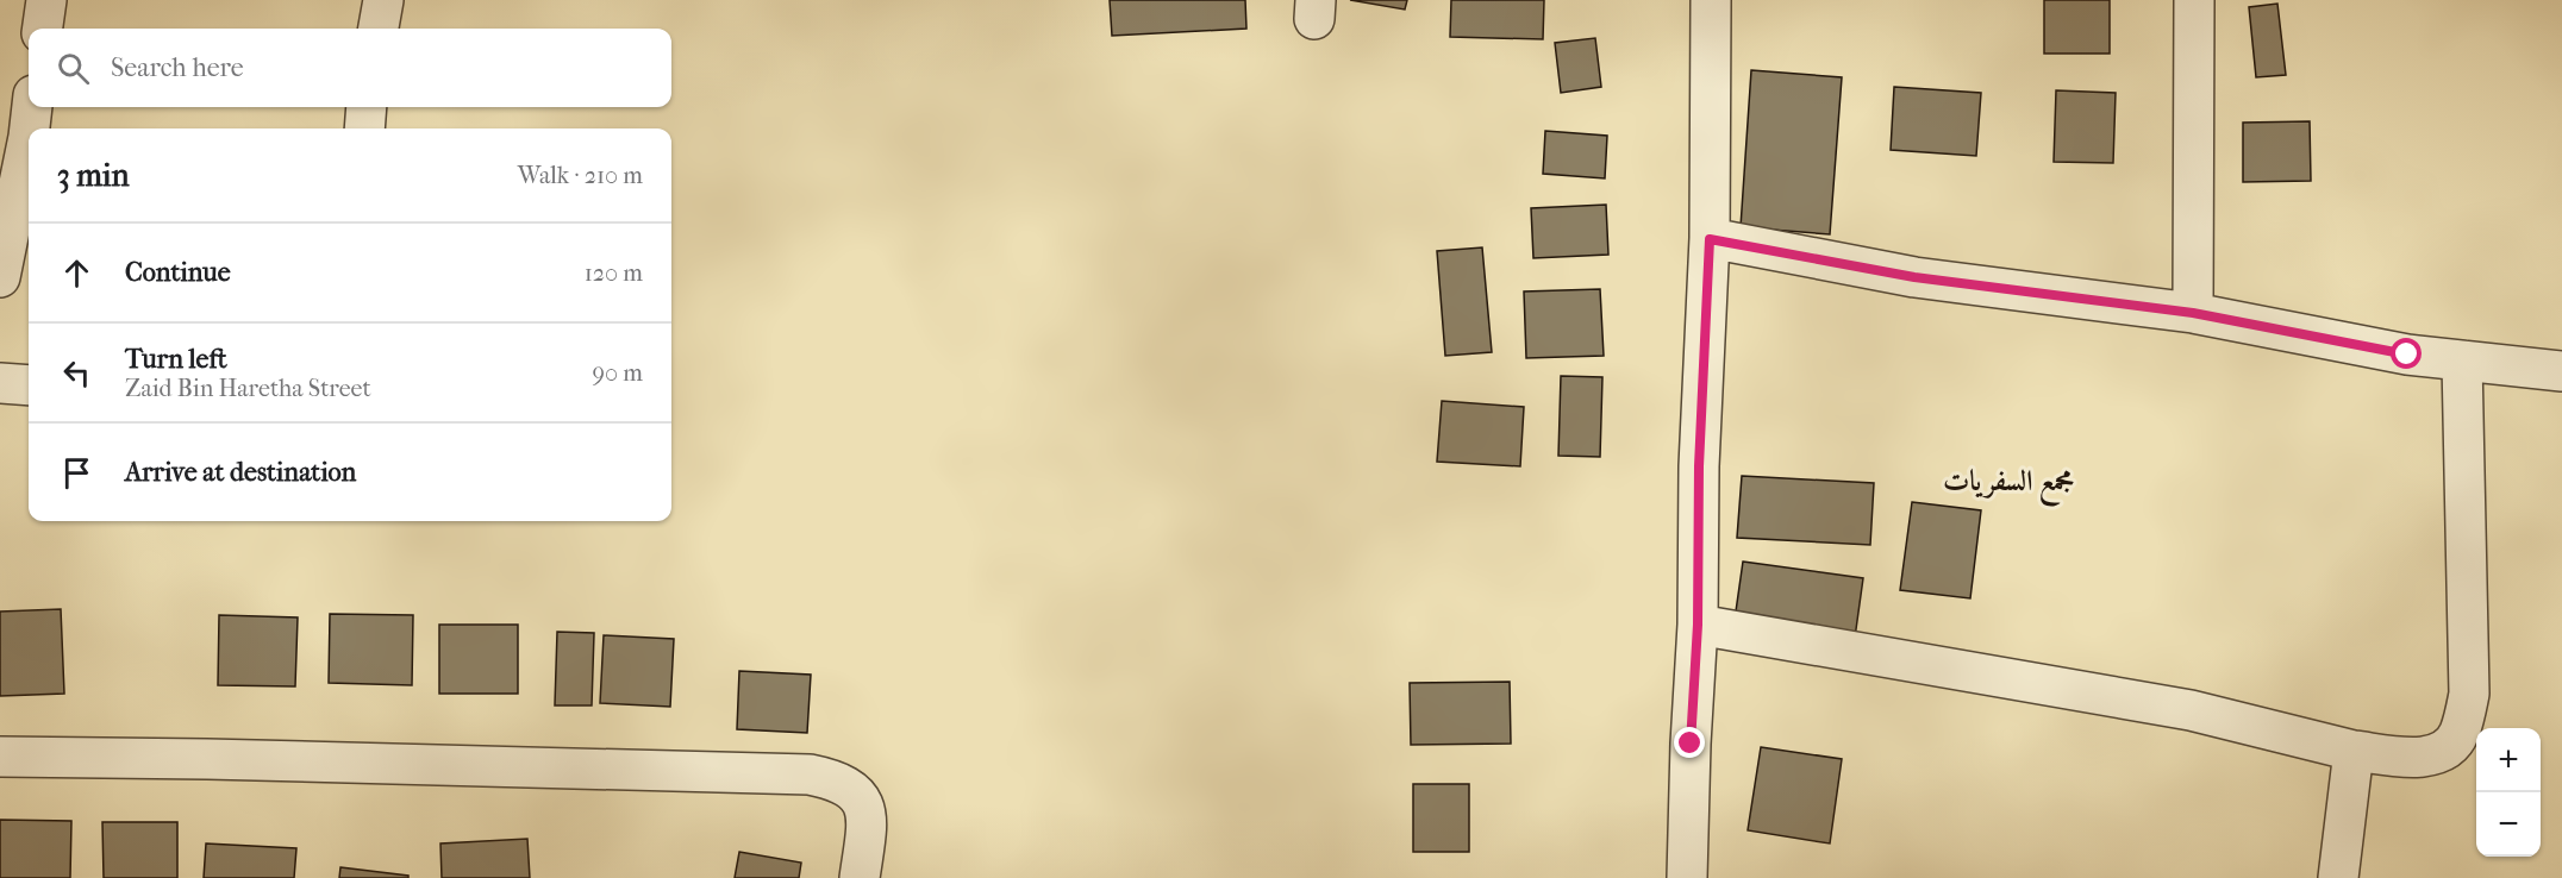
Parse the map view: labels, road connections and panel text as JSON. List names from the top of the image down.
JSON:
{
  "districts": ["مجمع السفريات"],
  "page": {
    "search": "Search here",
    "heading": ["3 min", "Walk · 210 m"],
    "list": [
      ["Continue", "120 m"],
      ["Turn left", "Zaid Bin Haretha Street", "90 m"],
      "Arrive at destination"
    ],
    "map_buttons": ["+", "−"]
  }
}
